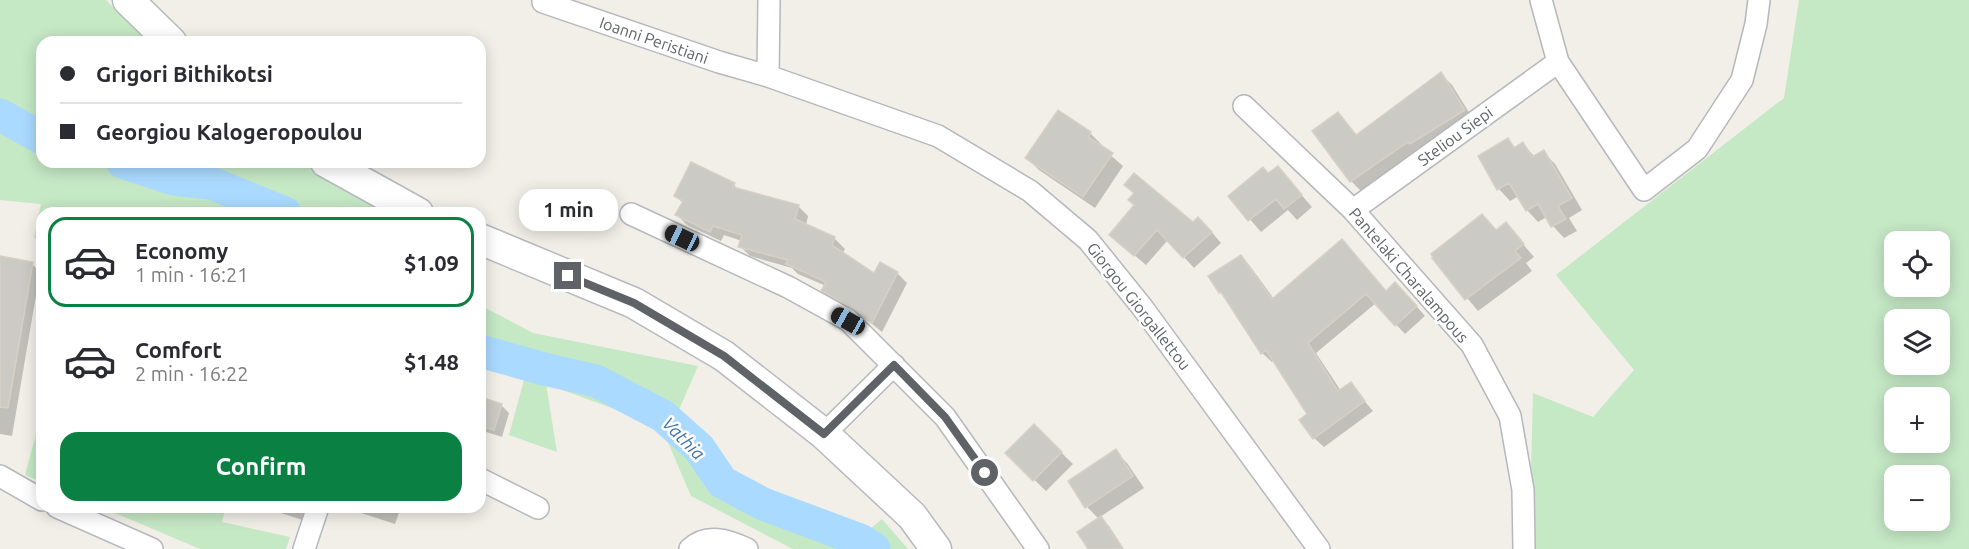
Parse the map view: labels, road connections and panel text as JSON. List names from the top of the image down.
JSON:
{
  "streets": {
    "street": [
      "Ioanni Peristiani",
      "Steliou Siepi",
      "Pantelaki Charalampous",
      "Giorgou Giorgallettou"
    ]
  },
  "crossings": [
    ["Ioanni Peristiani", "Giorgou Giorgallettou"],
    ["Steliou Siepi", "Pantelaki Charalampous"]
  ],
  "water": ["Vathia"],
  "page": {
    "banner": ["Grigori Bithikotsi", "Georgiou Kalogeropoulou"],
    "bubble": "1 min",
    "list": [
      {
        "name": "Economy",
        "note": "1 min · 16:21",
        "value": "$1.09"
      },
      {
        "name": "Comfort",
        "note": "2 min · 16:22",
        "value": "$1.48"
      }
    ],
    "map_buttons": ["+", "−"],
    "buttons": "Confirm"
  }
}
